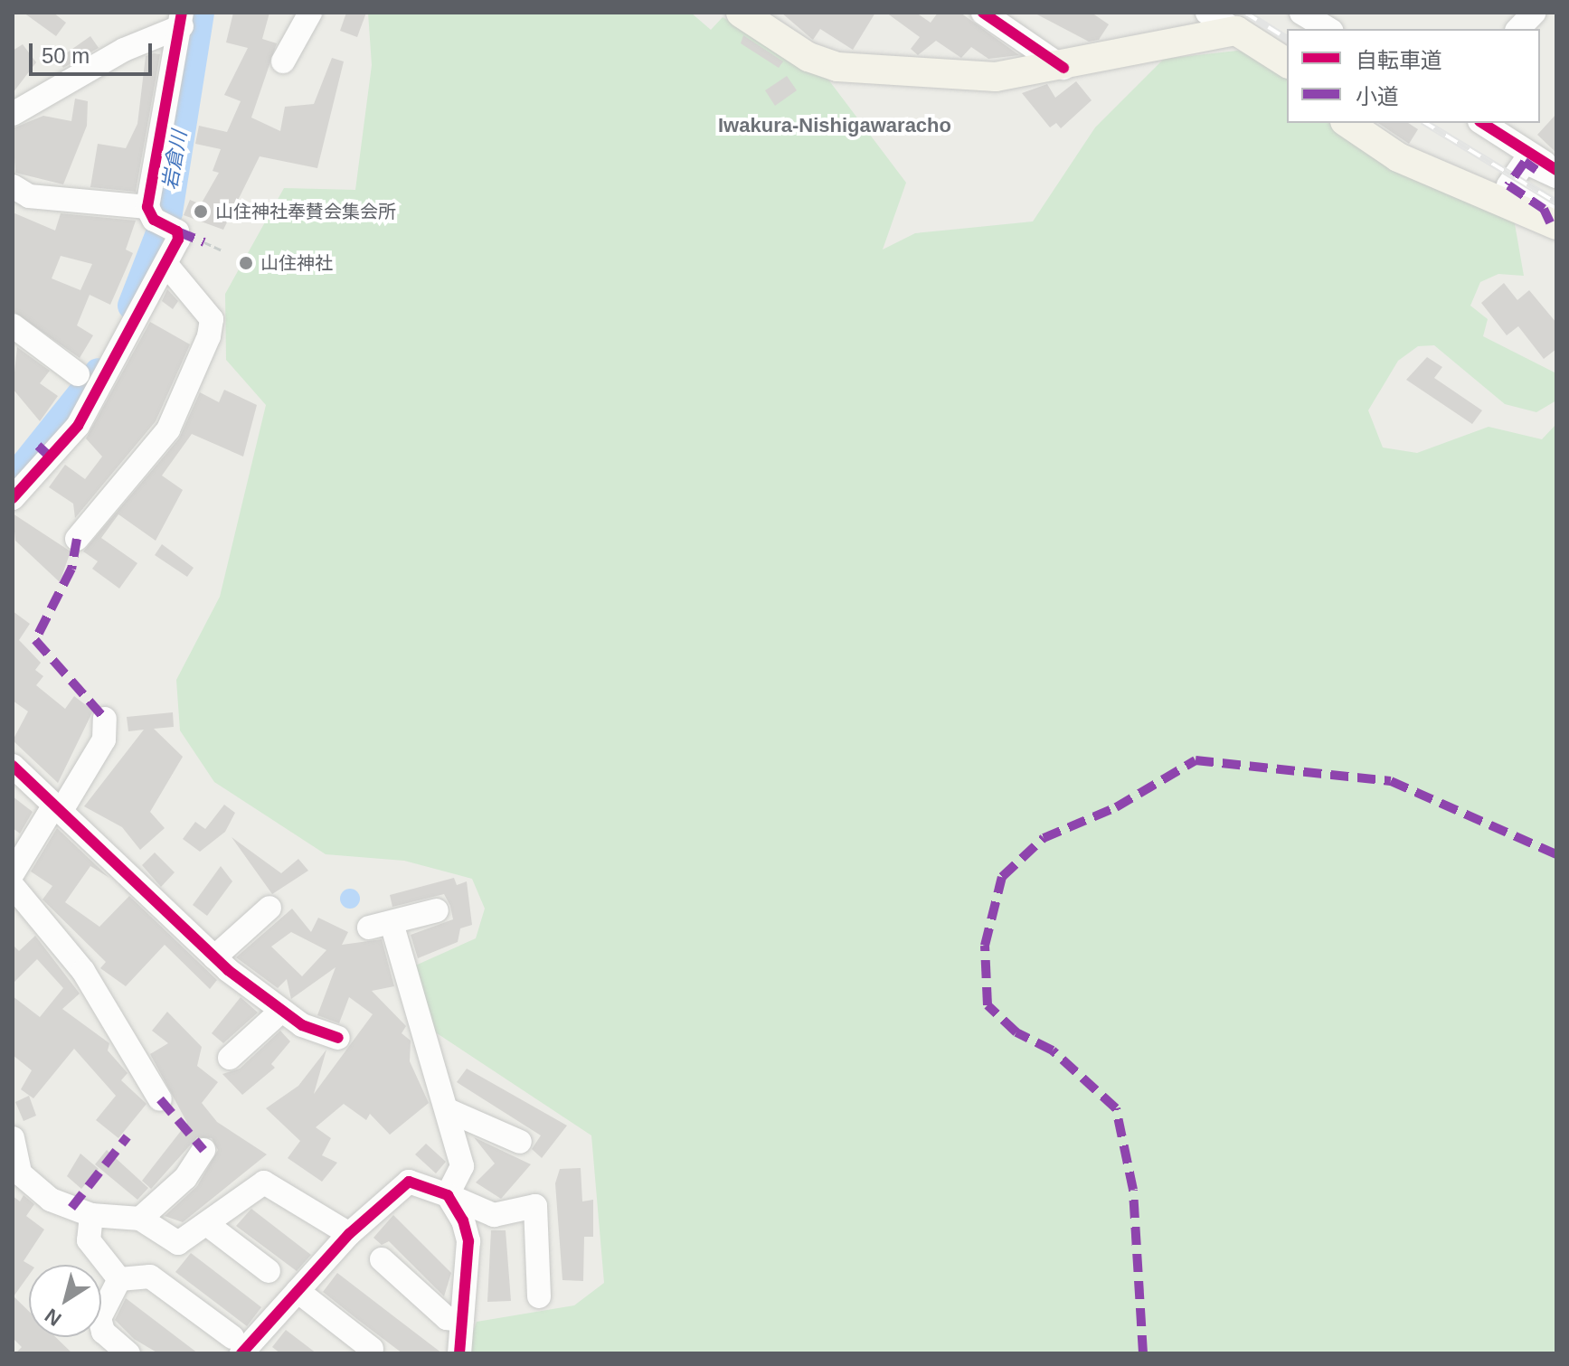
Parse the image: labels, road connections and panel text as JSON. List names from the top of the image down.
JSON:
{
  "districts": ["Iwakura-Nishigawaracho"],
  "water": ["岩倉川"],
  "places": ["山住神社奉賛会集会所", "山住神社"],
  "legend": ["自転車道", "小道"],
  "scale_bar": "50 m",
  "north": "bottom left"
}
